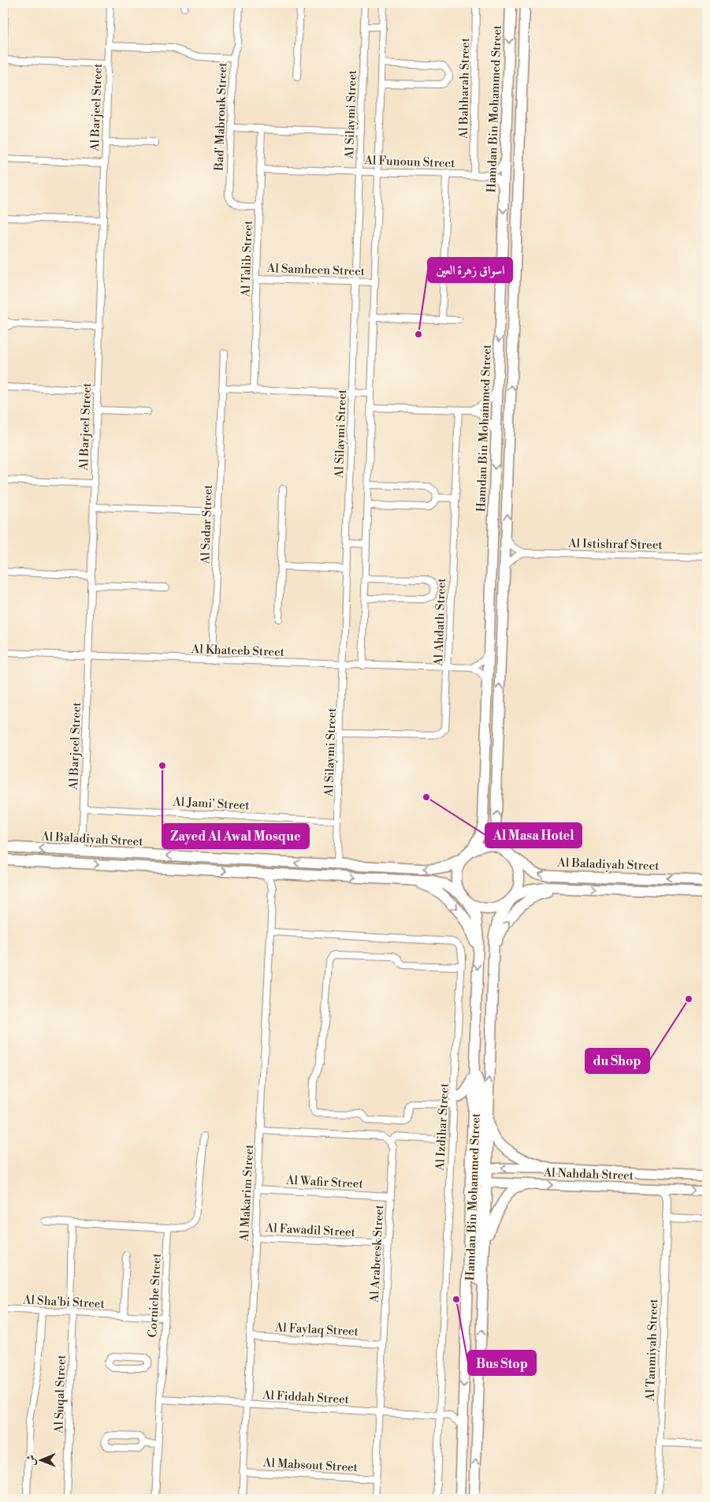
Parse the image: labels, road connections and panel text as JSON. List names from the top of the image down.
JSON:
{
  "streets": {
    "main road": ["Hamdan Bin Mohammed Street", "Al Baladiyah Street"],
    "street": [
      "Al Bahharah Street",
      "Al Barjeel Street",
      "Al Silaymi Street",
      "Bad' Mabrouk Street",
      "Al Funoun Street",
      "Al Talib Street",
      "Al Samheen Street",
      "Al Sadar Street",
      "Al Istishraf Street",
      "Al Ahdath Street",
      "Al Khateeb Street",
      "Al Jami' Street",
      "Al Izdihar Street",
      "Al Nahdah Street",
      "Al Wafir Street",
      "Al Makarim Street",
      "Al Fawadil Street",
      "Al Arabeesk Street",
      "Corniche Street",
      "Al Sha'bi Street",
      "Al Faylaq Street",
      "Al Tanmiyah Street",
      "Al Suqal Street",
      "Al Fiddah Street",
      "Al Mabsout Street"
    ]
  },
  "crossings": [
    ["Al Bahharah Street", "Al Funoun Street"],
    ["Al Barjeel Street", "Al Khateeb Street"],
    ["Al Barjeel Street", "Al Jami' Street"],
    ["Al Barjeel Street", "Al Baladiyah Street"],
    ["Hamdan Bin Mohammed Street", "Al Baladiyah Street"],
    ["Hamdan Bin Mohammed Street", "Al Nahdah Street"],
    ["Al Silaymi Street", "Al Funoun Street"],
    ["Al Silaymi Street", "Al Samheen Street"],
    ["Al Silaymi Street", "Al Ahdath Street"],
    ["Al Silaymi Street", "Al Khateeb Street"],
    ["Al Silaymi Street", "Al Jami' Street"],
    ["Al Silaymi Street", "Al Baladiyah Street"],
    ["Bad' Mabrouk Street", "Al Talib Street"],
    ["Al Funoun Street", "Al Talib Street"],
    ["Al Talib Street", "Al Samheen Street"],
    ["Al Sadar Street", "Al Khateeb Street"],
    ["Al Ahdath Street", "Al Khateeb Street"],
    ["Al Izdihar Street", "Al Makarim Street"],
    ["Al Izdihar Street", "Al Fiddah Street"],
    ["Al Nahdah Street", "Al Tanmiyah Street"],
    ["Al Wafir Street", "Al Makarim Street"],
    ["Al Wafir Street", "Al Arabeesk Street"],
    ["Al Makarim Street", "Al Fawadil Street"],
    ["Al Makarim Street", "Al Faylaq Street"],
    ["Al Makarim Street", "Al Fiddah Street"],
    ["Al Makarim Street", "Al Mabsout Street"],
    ["Al Fawadil Street", "Al Arabeesk Street"],
    ["Al Arabeesk Street", "Al Faylaq Street"],
    ["Al Arabeesk Street", "Al Fiddah Street"],
    ["Al Arabeesk Street", "Al Mabsout Street"],
    ["Corniche Street", "Al Sha'bi Street"],
    ["Corniche Street", "Al Fiddah Street"],
    ["Al Sha'bi Street", "Al Suqal Street"]
  ],
  "places": [
    "اسواق زهرة العين",
    "Zayed Al Awal Mosque",
    "Al Masa Hotel",
    "du Shop",
    "Bus Stop"
  ],
  "north": "left"
}
